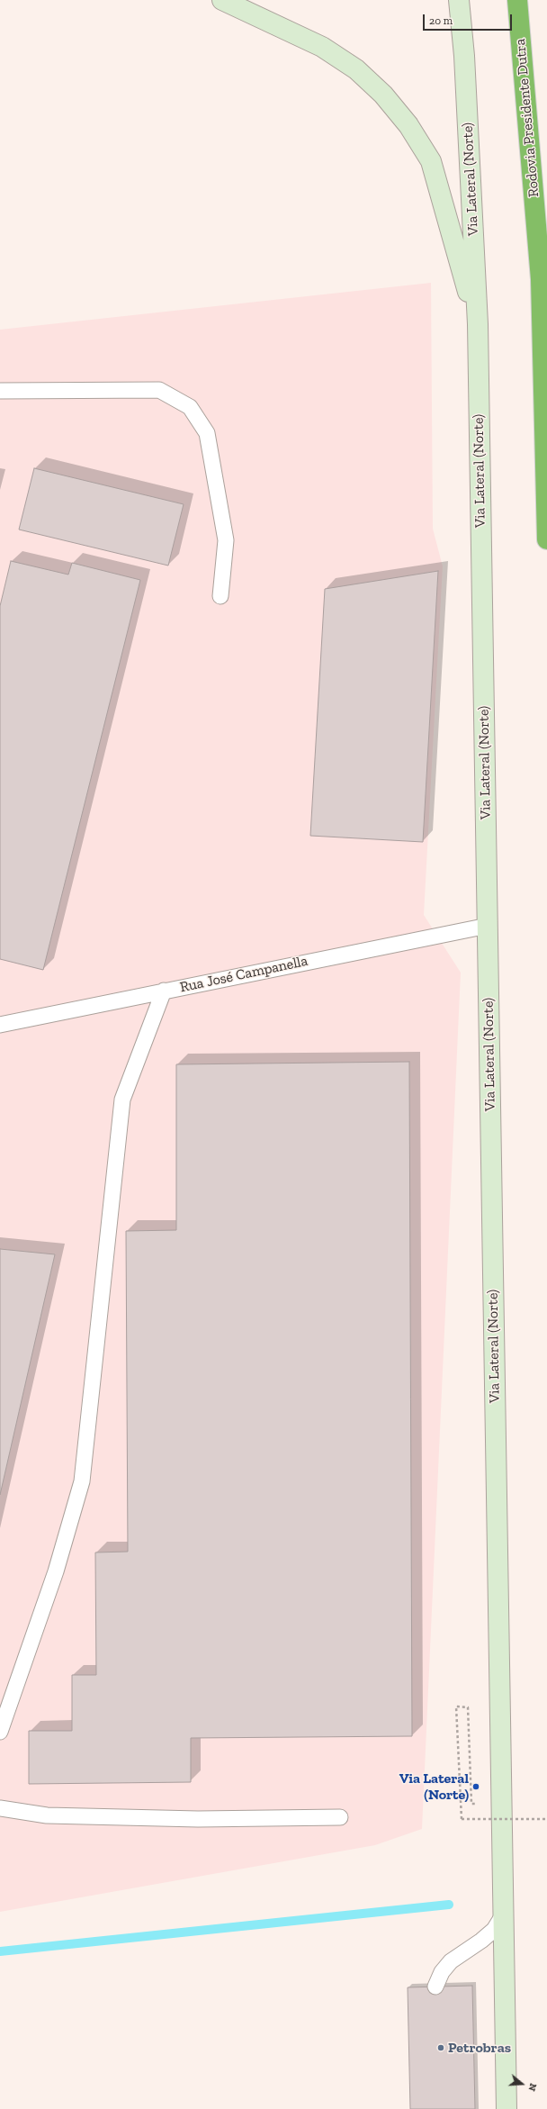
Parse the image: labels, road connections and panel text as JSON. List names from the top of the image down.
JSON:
{
  "streets": {
    "highway": ["Rodovia Presidente Dutra"],
    "main road": ["Via Lateral (Norte)"],
    "lane": ["Rua José Campanella"]
  },
  "crossings": [
    ["Via Lateral (Norte)", "Rua José Campanella"]
  ],
  "places": ["Via Lateral (Norte)", "Petrobras"],
  "scale_bar": "20 m",
  "north": "right"
}
